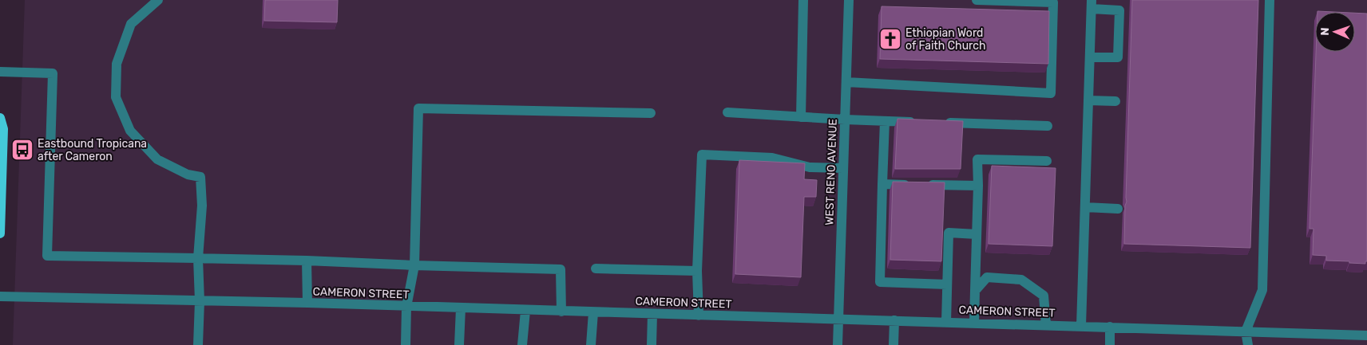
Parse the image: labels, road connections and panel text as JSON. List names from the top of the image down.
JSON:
{
  "streets": {
    "street": ["WEST RENO AVENUE", "CAMERON STREET"]
  },
  "crossings": [
    ["WEST RENO AVENUE", "CAMERON STREET"]
  ],
  "places": {
    "church": ["Ethiopian Word of Faith Church"],
    "bus stop": ["Eastbound Tropicana after Cameron"]
  },
  "north": "left"
}
